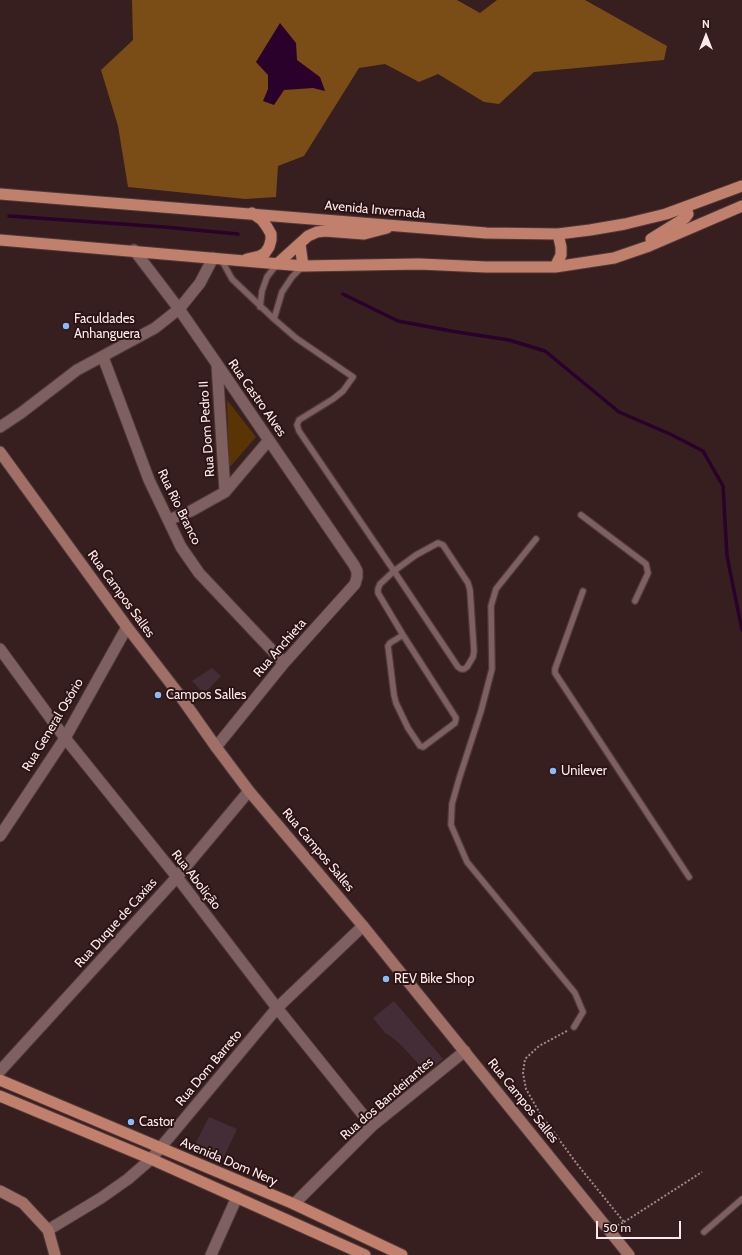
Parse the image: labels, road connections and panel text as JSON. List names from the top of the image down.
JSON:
{
  "streets": {
    "main road": ["Avenida Invernada", "Rua Campos Salles", "Avenida Dom Nery"],
    "street": [
      "Rua Castro Alves",
      "Rua Dom Pedro II",
      "Rua Rio Branco",
      "Rua Anchieta",
      "Rua General Osório",
      "Rua Abolição",
      "Rua Duque de Caxias",
      "Rua Dom Barreto",
      "Rua dos Bandeirantes"
    ]
  },
  "crossings": [
    ["Rua Castro Alves", "Rua Dom Pedro II"],
    ["Rua Castro Alves", "Rua Anchieta"],
    ["Rua Dom Pedro II", "Rua Rio Branco"],
    ["Rua Rio Branco", "Rua Anchieta"],
    ["Rua Campos Salles", "Rua Anchieta"],
    ["Rua Campos Salles", "Rua General Osório"],
    ["Rua Campos Salles", "Rua Duque de Caxias"],
    ["Rua Campos Salles", "Rua Dom Barreto"],
    ["Rua Campos Salles", "Rua dos Bandeirantes"],
    ["Rua General Osório", "Rua Abolição"],
    ["Rua Abolição", "Rua Duque de Caxias"],
    ["Rua Abolição", "Rua Dom Barreto"],
    ["Rua Abolição", "Rua dos Bandeirantes"],
    ["Rua Dom Barreto", "Avenida Dom Nery"],
    ["Rua dos Bandeirantes", "Avenida Dom Nery"]
  ],
  "places": [
    "Faculdades Anhanguera",
    "Campos Salles",
    "Unilever",
    "REV Bike Shop",
    "Castor"
  ],
  "scale_bar": "50 m",
  "north": "top"
}
